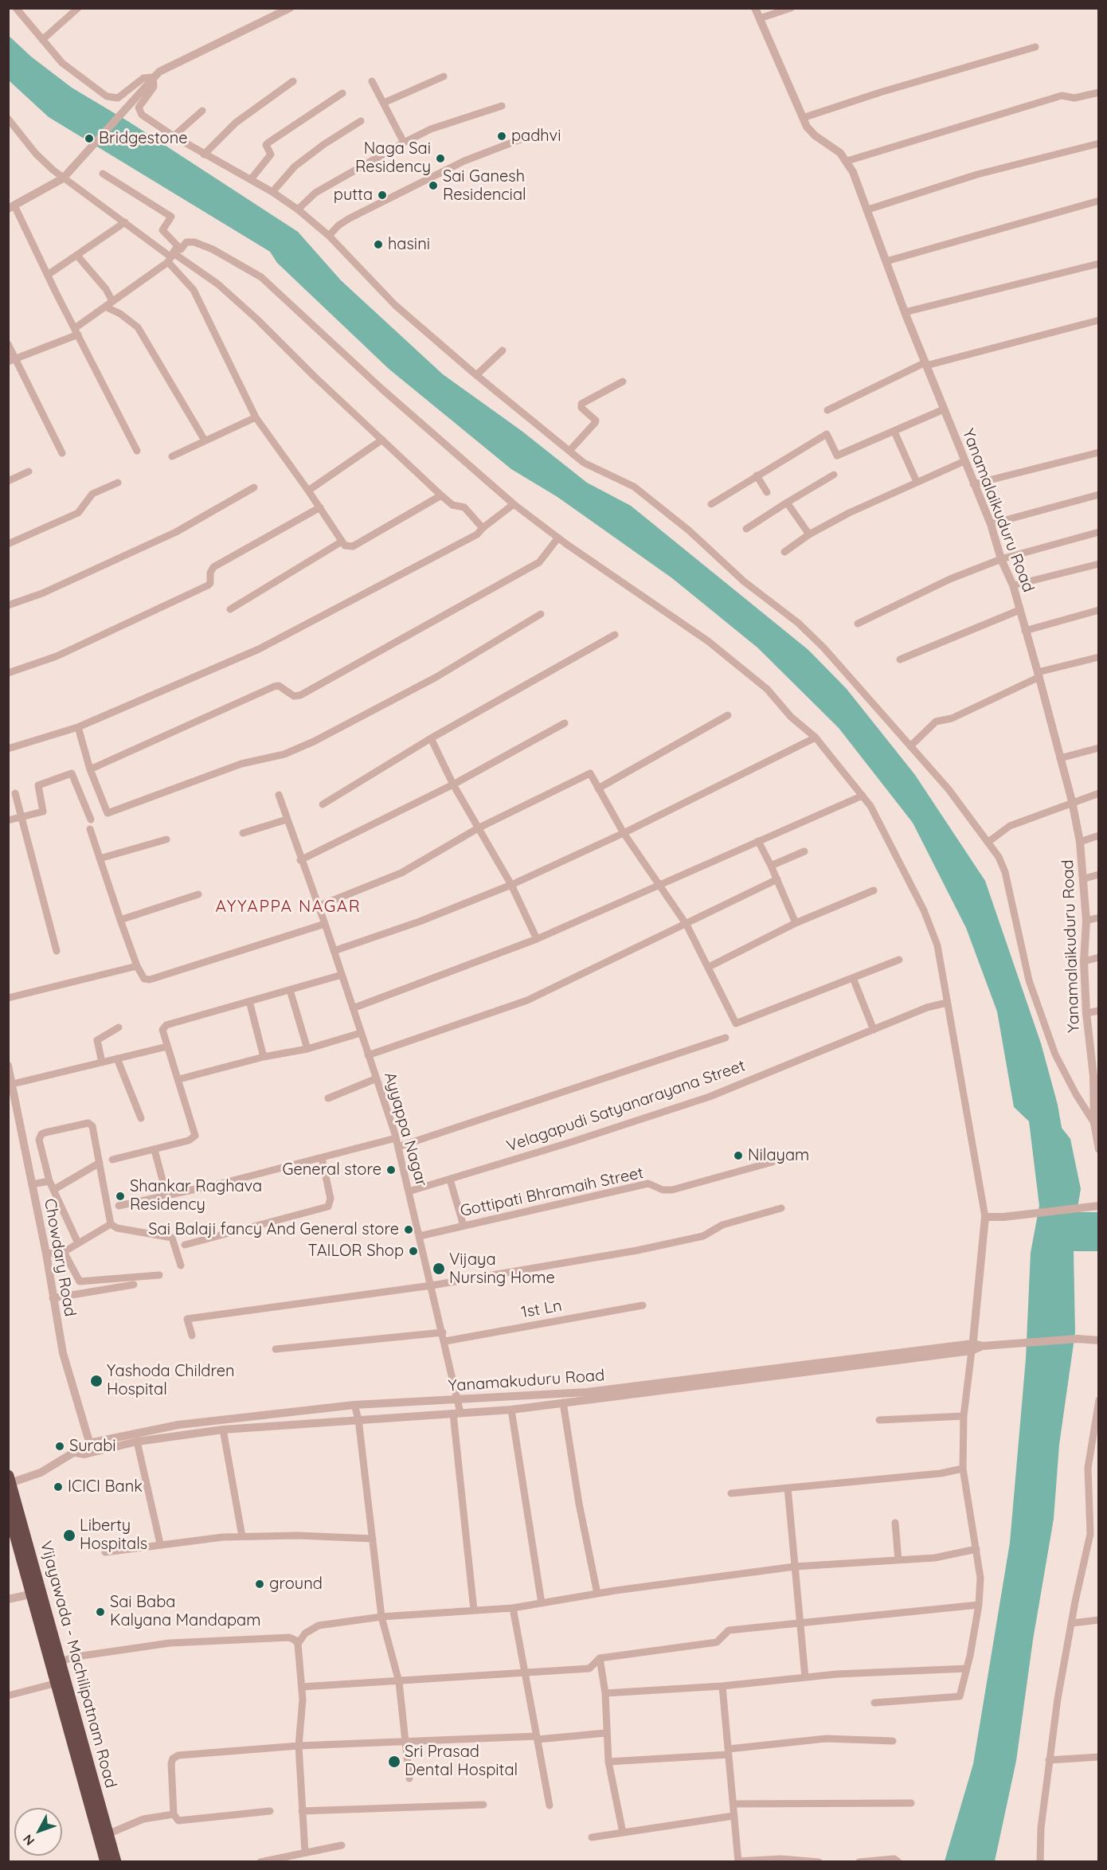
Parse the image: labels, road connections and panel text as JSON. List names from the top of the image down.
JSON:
{
  "streets": {
    "highway": ["Vijayawada - Machilipatnam Road"],
    "street": [
      "Yanamalaikuduru Road",
      "Velagapudi Satyanarayana Street",
      "Ayyappa Nagar",
      "Gottipati Bhramaih Street",
      "Chowdary Road",
      "1st Ln",
      "Yanamakuduru Road"
    ]
  },
  "crossings": [
    ["Velagapudi Satyanarayana Street", "Ayyappa Nagar"],
    ["Ayyappa Nagar", "Gottipati Bhramaih Street"],
    ["Ayyappa Nagar", "1st Ln"],
    ["Ayyappa Nagar", "Yanamakuduru Road"],
    ["Chowdary Road", "Yanamakuduru Road"],
    ["Yanamakuduru Road", "Vijayawada - Machilipatnam Road"]
  ],
  "districts": ["AYYAPPA NAGAR"],
  "places": [
    "padhvi",
    "Bridgestone",
    "Naga Sai Residency",
    "Sai Ganesh Residencial",
    "putta",
    "hasini",
    "Nilayam",
    "General store",
    "Shankar Raghava Residency",
    "Sai Balaji fancy And General store",
    "TAILOR Shop",
    "Vijaya Nursing Home",
    "Yashoda Children Hospital",
    "Surabi",
    "ICICI Bank",
    "Liberty Hospitals",
    "ground",
    "Sai Baba Kalyana Mandapam",
    "Sri Prasad Dental Hospital"
  ],
  "north": "bottom left"
}
